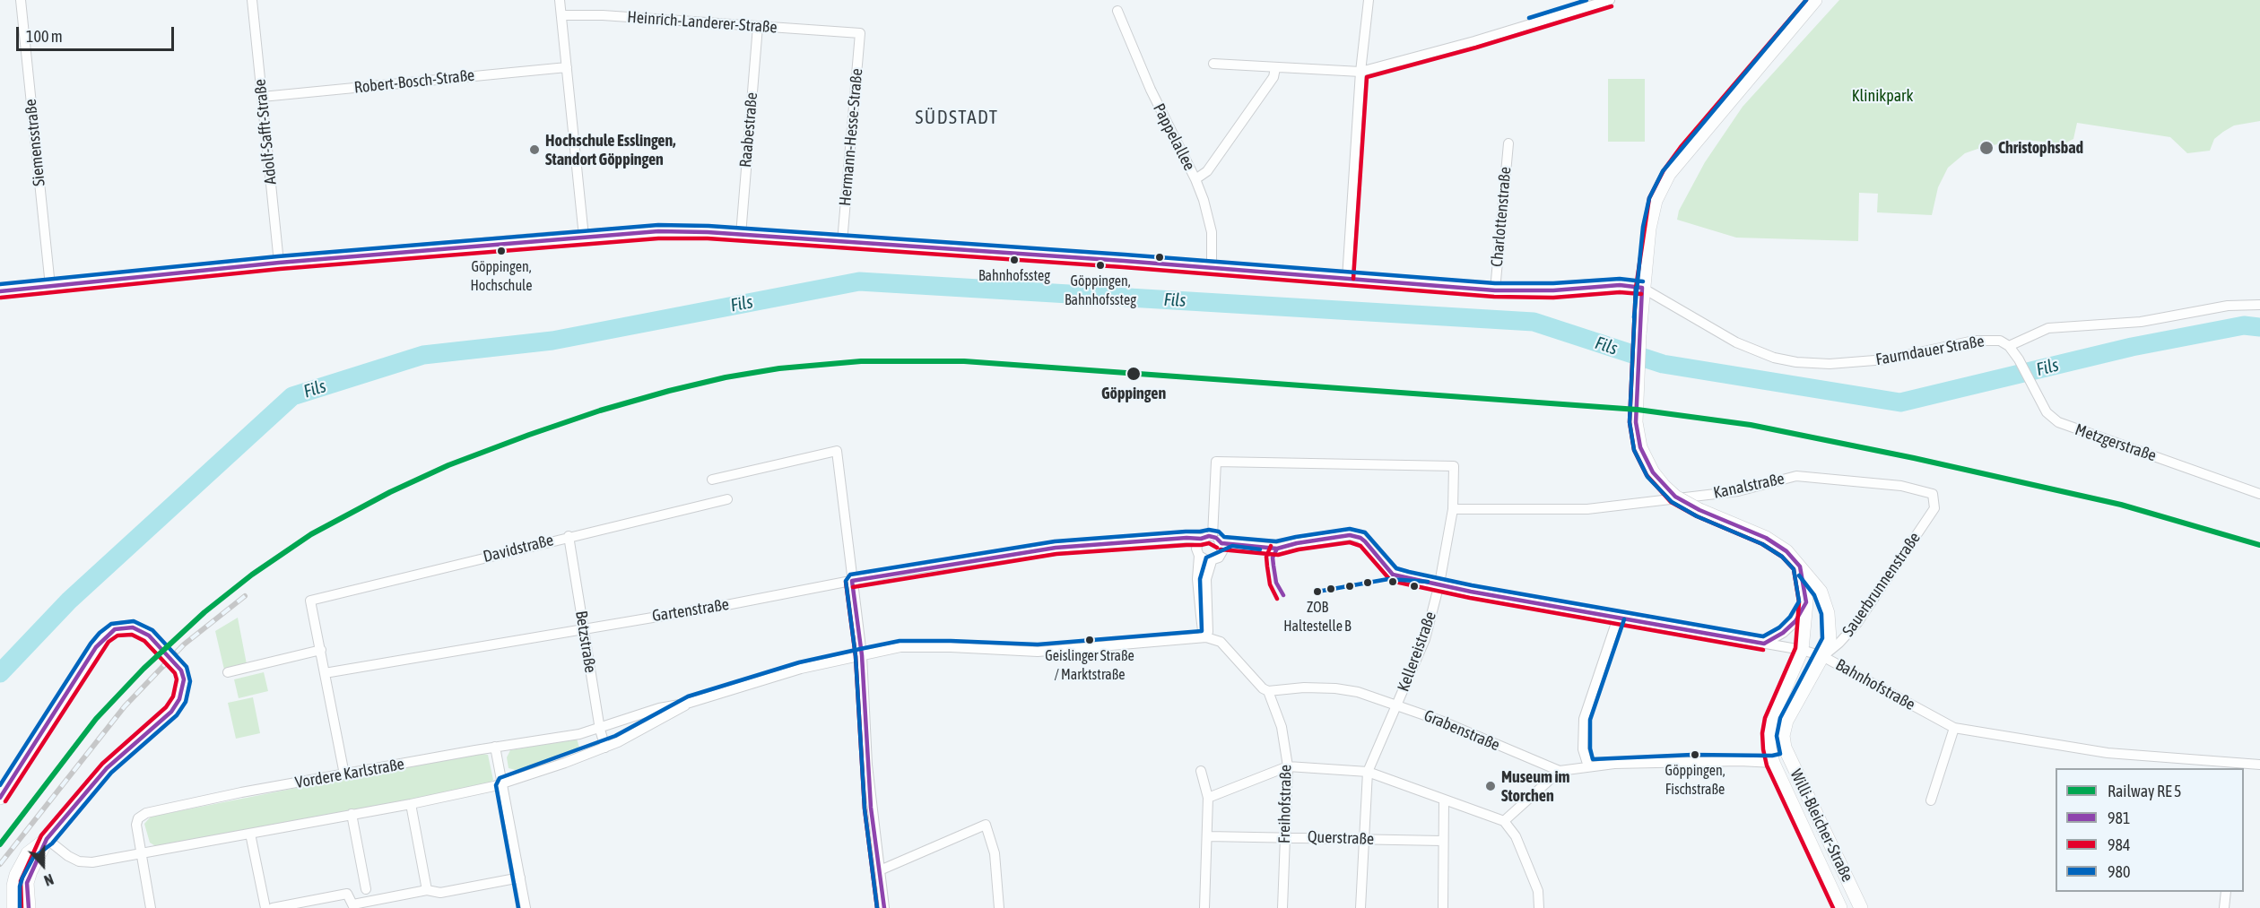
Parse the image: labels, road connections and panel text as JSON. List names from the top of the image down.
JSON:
{
  "streets": {
    "main road": ["Willi-Bleicher-Straße"],
    "street": [
      "Heinrich-Landerer-Straße",
      "Robert-Bosch-Straße",
      "Raabestraße",
      "Adolf-Safft-Straße",
      "Hermann-Hesse-Straße",
      "Pappelallee",
      "Siemensstraße",
      "Charlottenstraße",
      "Faurndauer Straße",
      "Metzgerstraße",
      "Kanalstraße",
      "Davidstraße",
      "Sauerbrunnenstraße",
      "Gartenstraße",
      "Betzstraße",
      "Kellereistraße",
      "Bahnhofstraße",
      "Grabenstraße",
      "Vordere Karlstraße",
      "Freihofstraße",
      "Querstraße"
    ]
  },
  "crossings": [
    ["Heinrich-Landerer-Straße", "Raabestraße"],
    ["Heinrich-Landerer-Straße", "Hermann-Hesse-Straße"],
    ["Robert-Bosch-Straße", "Adolf-Safft-Straße"],
    ["Faurndauer Straße", "Metzgerstraße"],
    ["Faurndauer Straße", "Willi-Bleicher-Straße"],
    ["Kanalstraße", "Sauerbrunnenstraße"],
    ["Kanalstraße", "Kellereistraße"],
    ["Davidstraße", "Betzstraße"],
    ["Sauerbrunnenstraße", "Bahnhofstraße"],
    ["Sauerbrunnenstraße", "Willi-Bleicher-Straße"],
    ["Gartenstraße", "Betzstraße"],
    ["Gartenstraße", "Kellereistraße"],
    ["Gartenstraße", "Bahnhofstraße"],
    ["Betzstraße", "Vordere Karlstraße"],
    ["Kellereistraße", "Bahnhofstraße"],
    ["Kellereistraße", "Grabenstraße"],
    ["Kellereistraße", "Querstraße"],
    ["Bahnhofstraße", "Willi-Bleicher-Straße"],
    ["Grabenstraße", "Freihofstraße"],
    ["Freihofstraße", "Querstraße"]
  ],
  "districts": ["SÜDSTADT"],
  "water": ["Fils"],
  "parks": ["Klinikpark"],
  "places": [
    "Christophsbad",
    "Hochschule Esslingen, Standort Göppingen",
    "Göppingen, Hochschule",
    "Bahnhofssteg",
    "Göppingen, Bahnhofssteg",
    "Göppingen",
    "ZOB Haltestelle B",
    "Geislinger Straße / Marktstraße",
    "Göppingen, Fischstraße",
    "Museum im Storchen"
  ],
  "lines": ["transit line 984", "transit line 980", "transit line 981"],
  "legend": [
    "Railway RE 5",
    "981",
    "984",
    "980"
  ],
  "scale_bar": "100 m",
  "north": "bottom"
}
